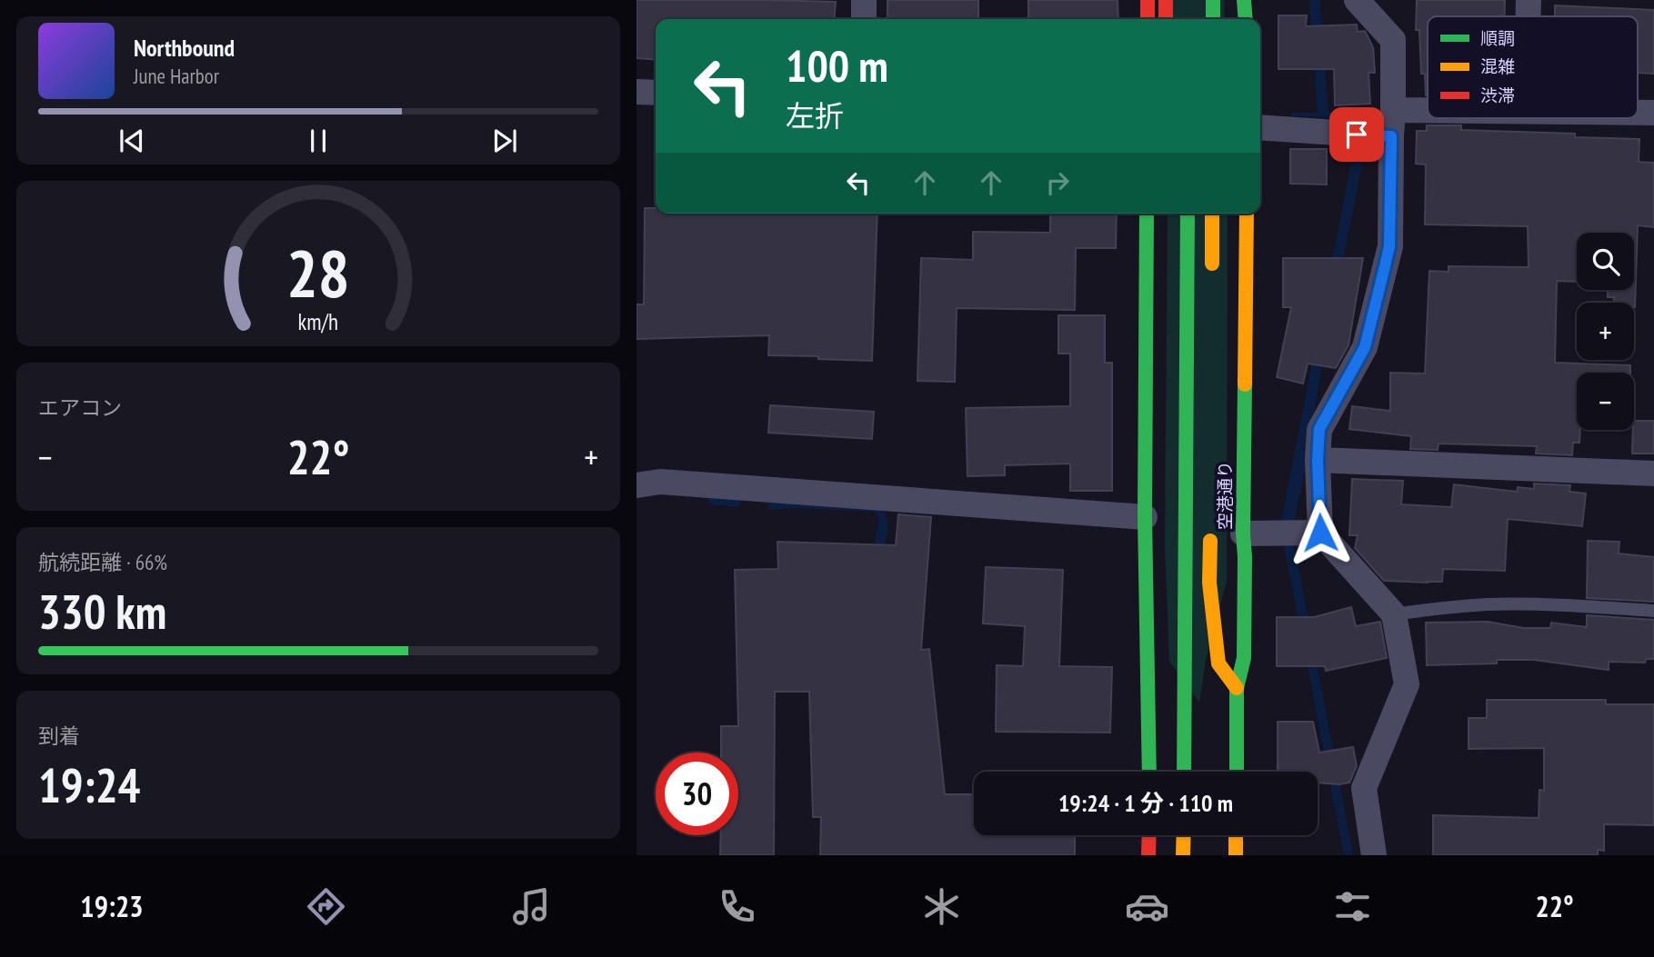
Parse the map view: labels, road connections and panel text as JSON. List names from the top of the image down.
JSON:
{
  "streets": {
    "main road": ["空港通り"]
  },
  "legend": ["順調", "混雑", "渋滞"],
  "page": {
    "turn": ["100 m", "左折"],
    "song": ["Northbound", "June Harbor"],
    "map_buttons": ["+", "−"],
    "tile": [
      "エアコン",
      ["航続距離 · 66%", "330 km"],
      ["到着", "19:24"]
    ],
    "heat": ["−", "22°", "+"],
    "limit": "30",
    "trip": "19:24 · 1 分 · 110 m",
    "tabs": ["19:23", "22°"],
    "gauge": ["28", "km/h"]
  }
}
